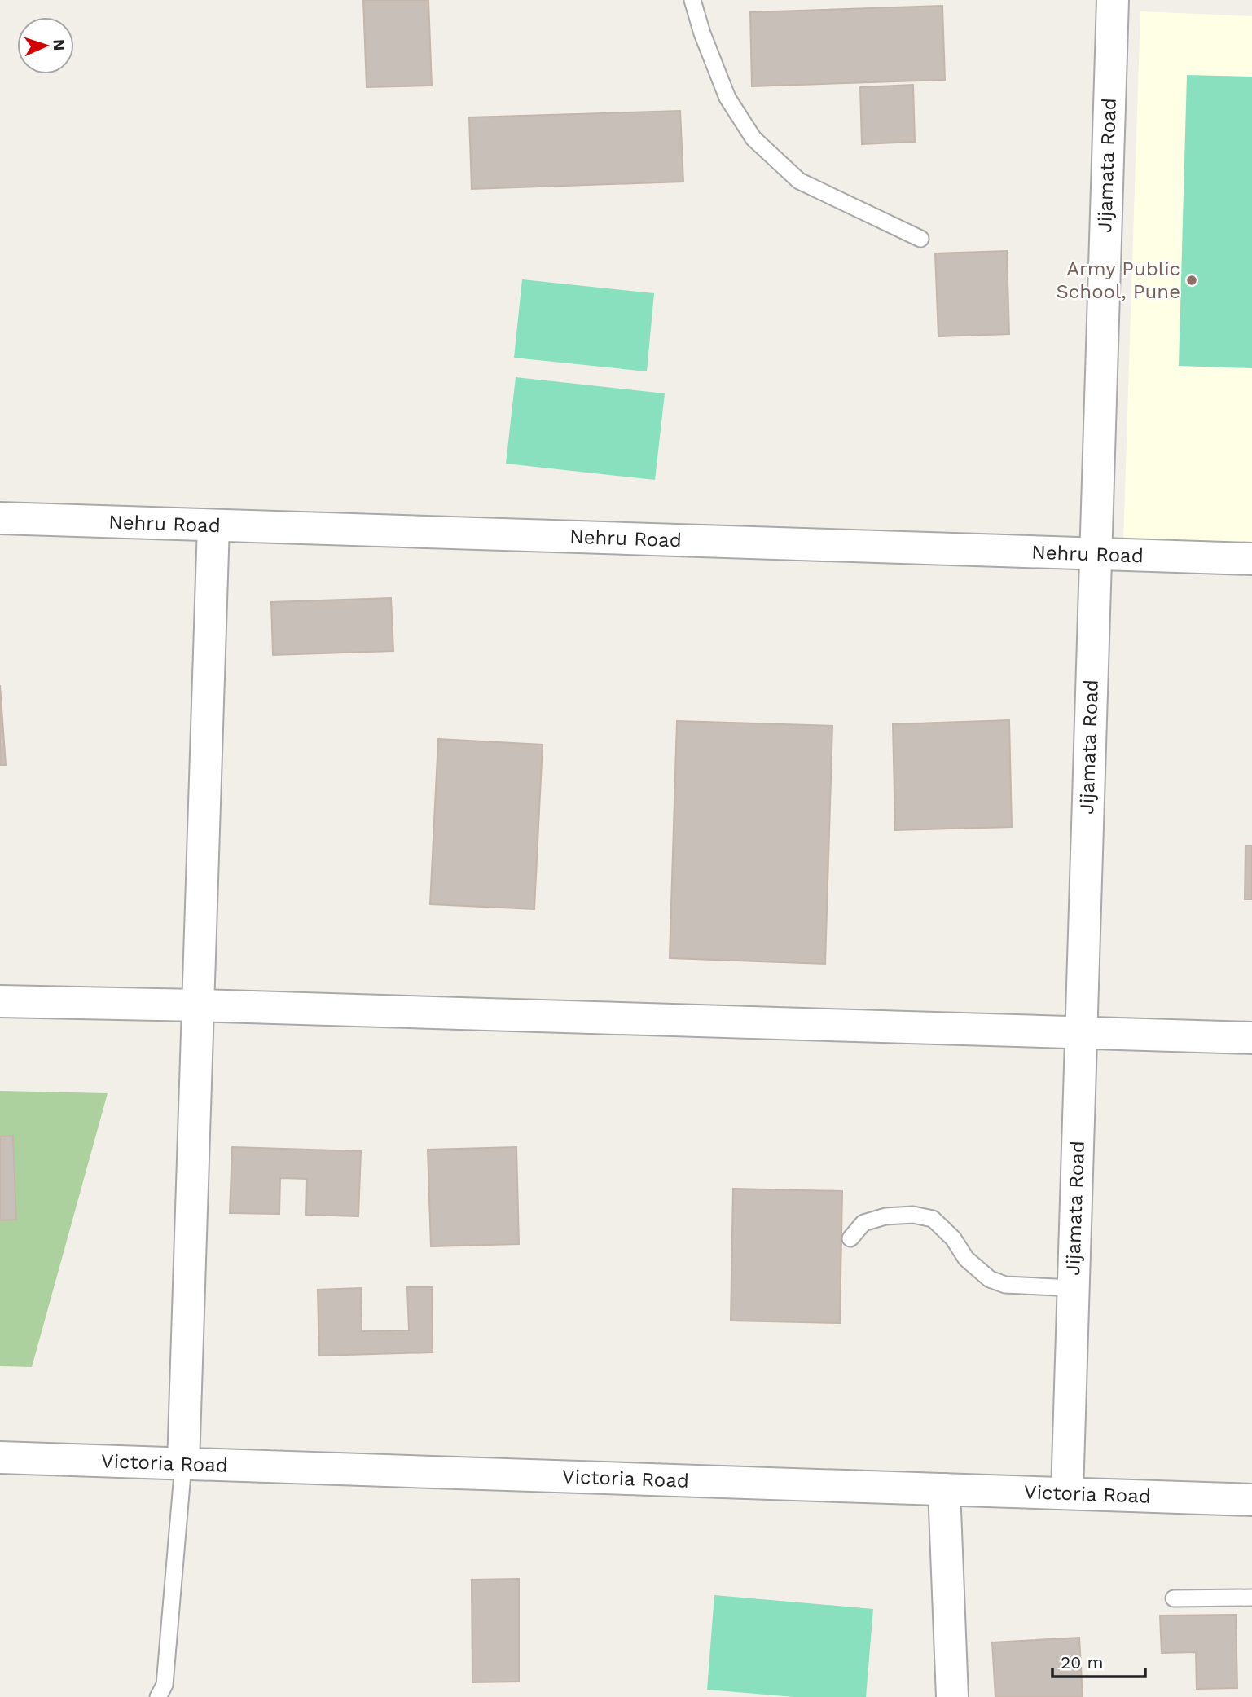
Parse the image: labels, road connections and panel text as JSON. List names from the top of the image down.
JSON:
{
  "streets": {
    "street": ["Jijamata Road", "Nehru Road", "Victoria Road"]
  },
  "crossings": [
    ["Jijamata Road", "Nehru Road"],
    ["Jijamata Road", "Victoria Road"]
  ],
  "places": ["Army Public School, Pune"],
  "scale_bar": "20 m",
  "north": "right"
}
